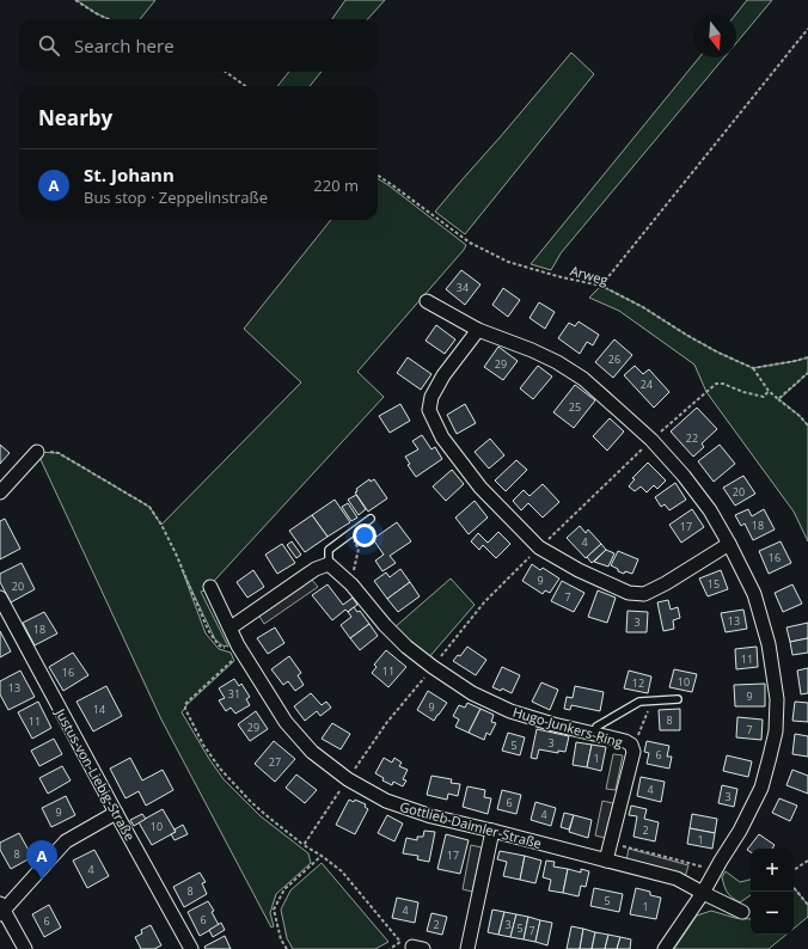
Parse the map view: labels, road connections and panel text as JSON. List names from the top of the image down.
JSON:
{
  "streets": {
    "street": ["Hugo-Junkers-Ring", "Justus-von-Liebig-Straße", "Gottlieb-Daimler-Straße"],
    "path": ["Arweg"]
  },
  "crossings": [
    ["Hugo-Junkers-Ring", "Gottlieb-Daimler-Straße"]
  ],
  "house_numbers": [
    "34",
    "26",
    "29",
    "24",
    "25",
    "22",
    "20",
    "18",
    "17",
    "4",
    "16",
    "9",
    "15",
    "20",
    "7",
    "13",
    "3",
    "18",
    "11",
    "11",
    "16",
    "10",
    "12",
    "13",
    "31",
    "9",
    "9",
    "14",
    "8",
    "11",
    "29",
    "7",
    "3",
    "5",
    "6",
    "1",
    "27",
    "4",
    "3",
    "6",
    "9",
    "4",
    "10",
    "2",
    "1",
    "8",
    "17",
    "4",
    "8",
    "5",
    "1",
    "4",
    "6",
    "6",
    "2",
    "3",
    "5",
    "7"
  ],
  "north": "bottom",
  "page": {
    "search": "Search here",
    "heading": "Nearby",
    "list": [
      {
        "mark": "A",
        "name": "St. Johann",
        "note": "Bus stop · Zeppelinstraße",
        "value": "220 m"
      }
    ],
    "pins": "A",
    "map_buttons": ["+", "−"]
  }
}
